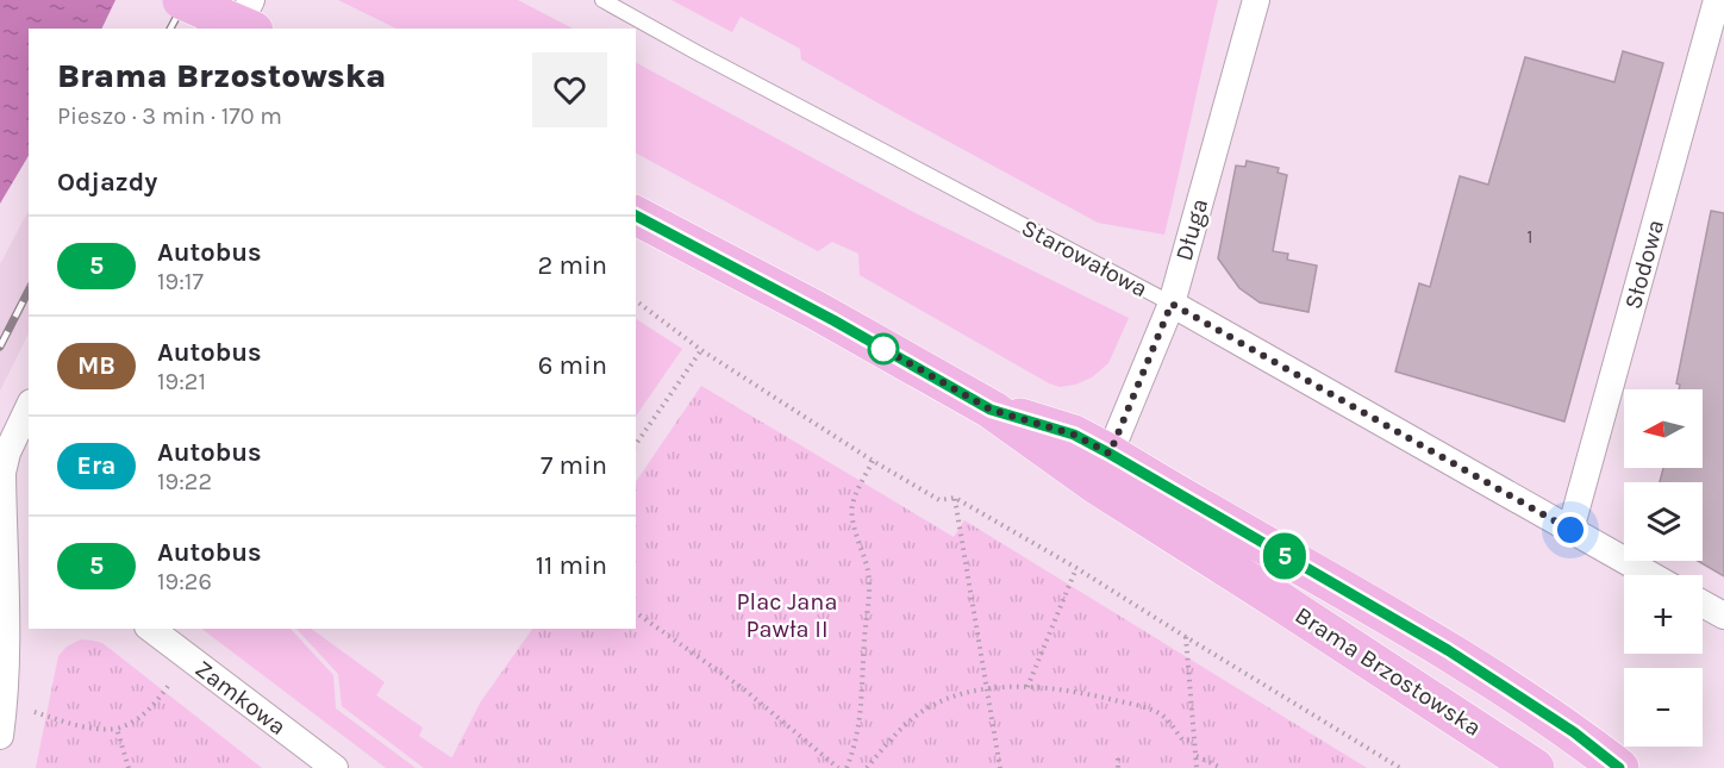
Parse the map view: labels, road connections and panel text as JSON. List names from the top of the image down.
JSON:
{
  "streets": {
    "main road": ["Brama Brzostowska"],
    "street": [
      "Długa",
      "Starowałowa",
      "Słodowa",
      "Zamkowa"
    ]
  },
  "crossings": [
    ["Długa", "Starowałowa"],
    ["Długa", "Brama Brzostowska"],
    ["Starowałowa", "Słodowa"]
  ],
  "parks": ["Plac Jana Pawła II"],
  "lines": ["bus line 5"],
  "house_numbers": ["1"],
  "north": "left",
  "page": {
    "on_map": "5",
    "heading": [
      ["Brama Brzostowska", "Pieszo · 3 min · 170 m"],
      "Odjazdy"
    ],
    "list": [
      {
        "mark": "5",
        "name": "Autobus",
        "note": "19:17",
        "value": "2 min"
      },
      {
        "mark": "MB",
        "name": "Autobus",
        "note": "19:21",
        "value": "6 min"
      },
      {
        "mark": "Era",
        "name": "Autobus",
        "note": "19:22",
        "value": "7 min"
      },
      {
        "mark": "5",
        "name": "Autobus",
        "note": "19:26",
        "value": "11 min"
      }
    ],
    "map_buttons": ["+", "−"]
  }
}
